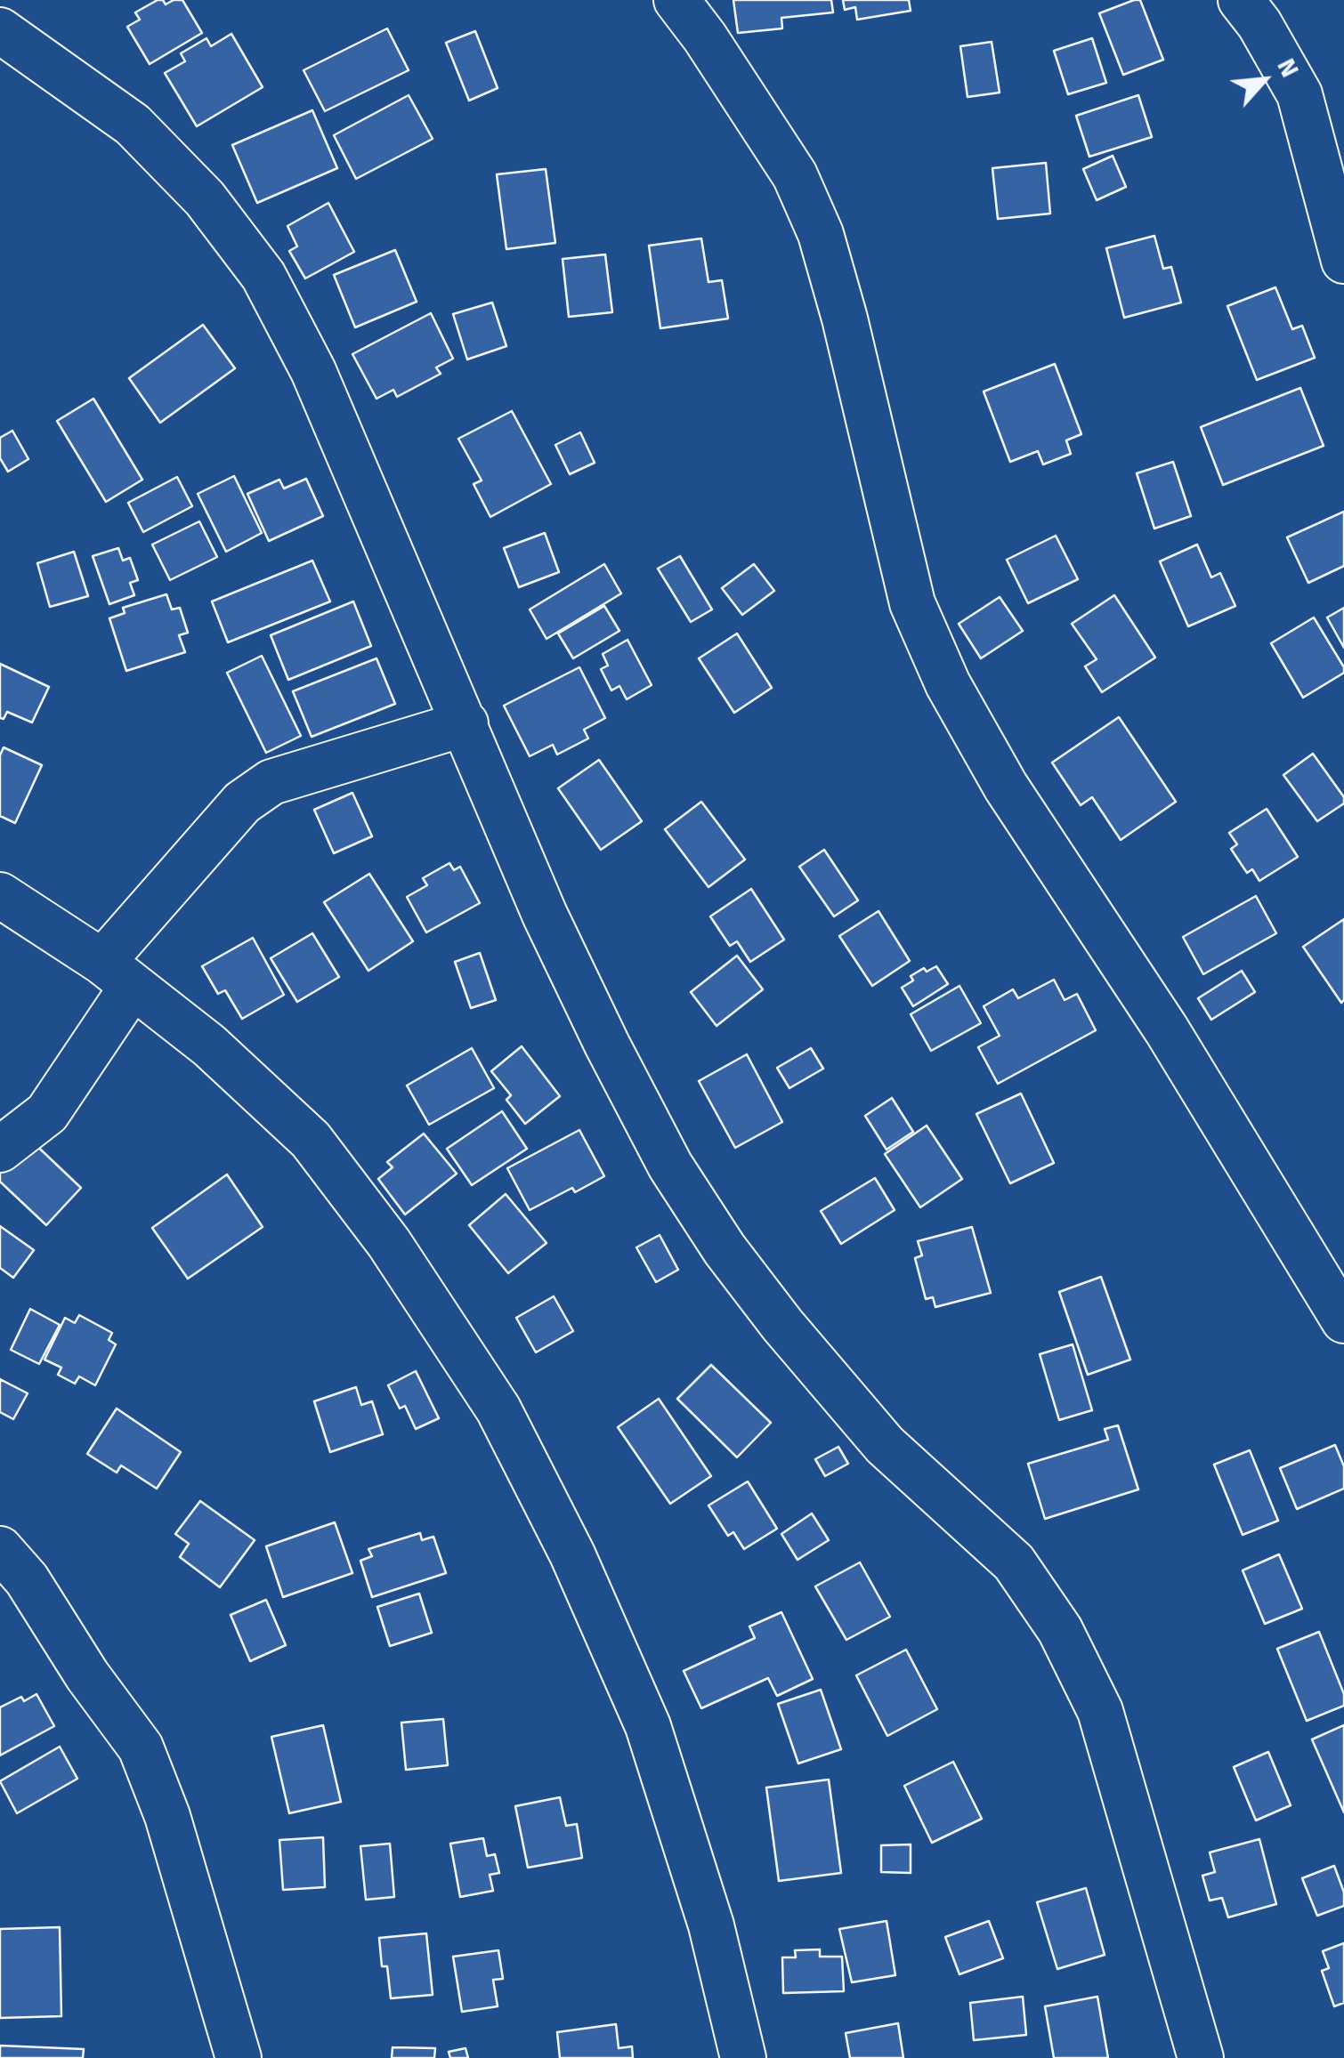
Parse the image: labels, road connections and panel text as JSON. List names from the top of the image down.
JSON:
{
  "north": "top right"
}
